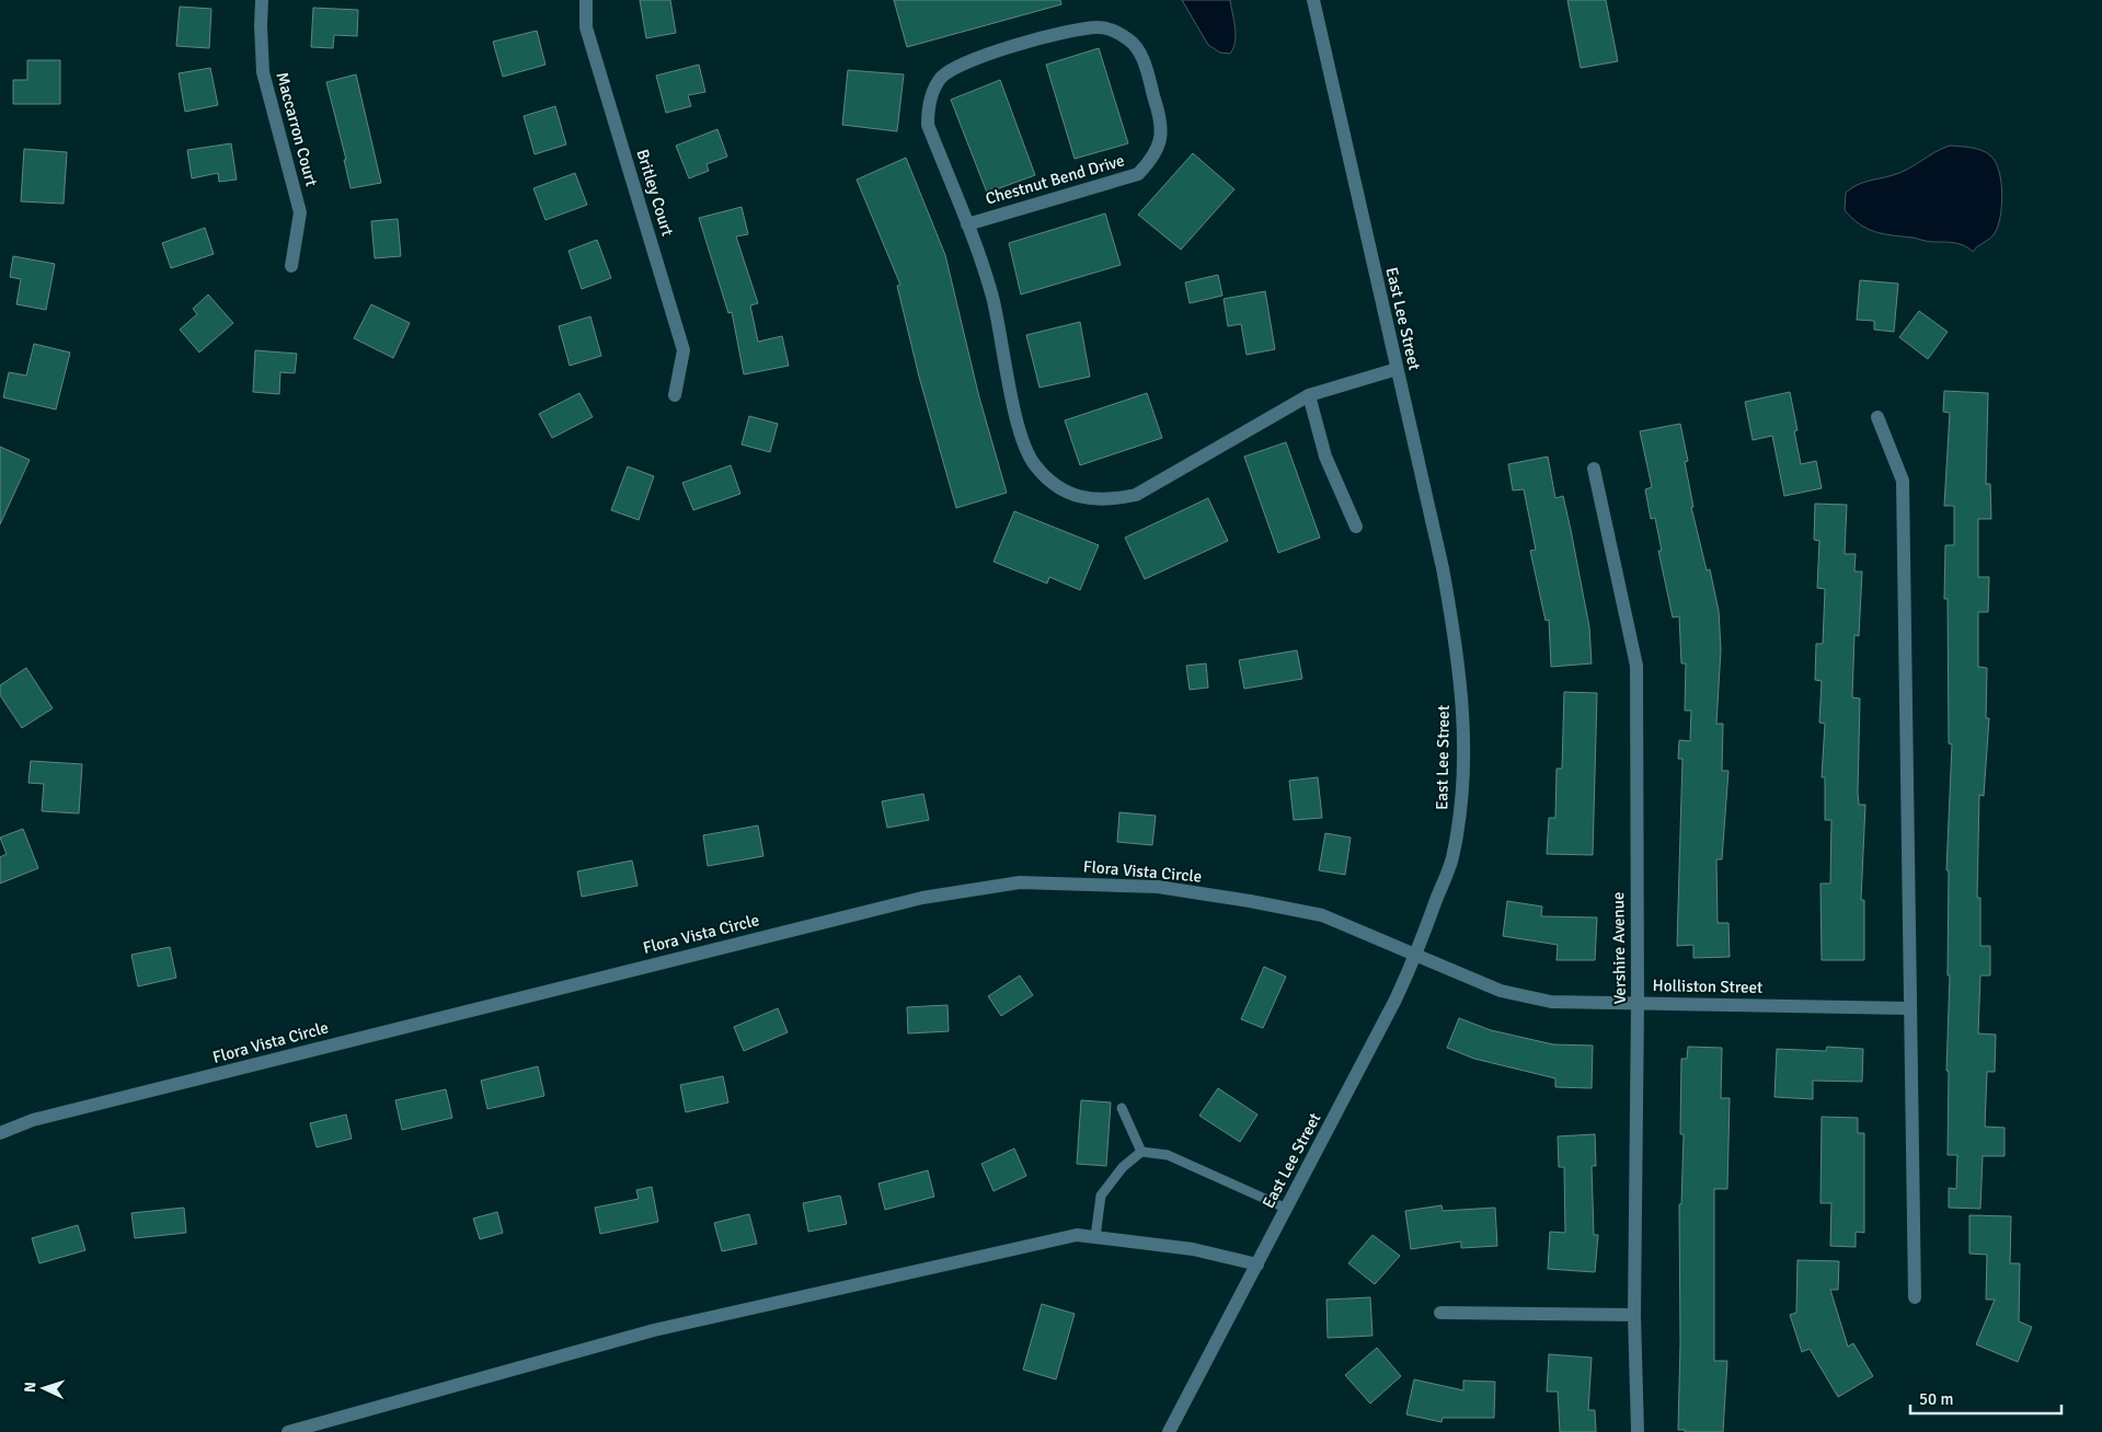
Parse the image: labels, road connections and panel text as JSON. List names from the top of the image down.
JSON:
{
  "streets": {
    "street": [
      "Maccarron Court",
      "Chestnut Bend Drive",
      "Britley Court",
      "East Lee Street",
      "Flora Vista Circle",
      "Vershire Avenue",
      "Holliston Street"
    ]
  },
  "crossings": [
    ["Chestnut Bend Drive", "East Lee Street"],
    ["East Lee Street", "Flora Vista Circle"],
    ["East Lee Street", "Holliston Street"],
    ["Flora Vista Circle", "Holliston Street"],
    ["Vershire Avenue", "Holliston Street"]
  ],
  "scale_bar": "50 m",
  "north": "left"
}
